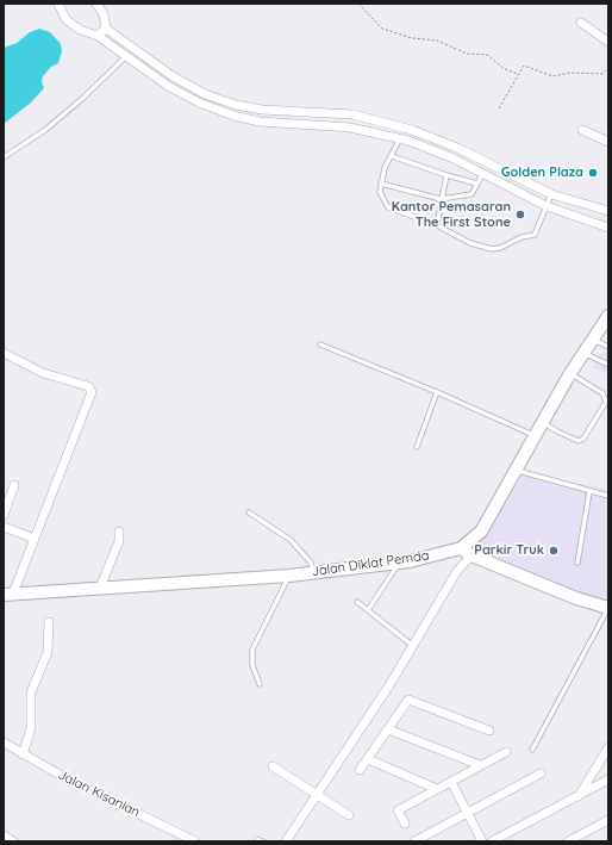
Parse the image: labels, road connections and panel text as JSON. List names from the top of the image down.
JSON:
{
  "streets": {
    "street": ["Jalan Diklat Pemda", "Jalan Kisanian"]
  },
  "places": ["Golden Plaza", "Kantor Pemasaran The First Stone", "Parkir Truk"]
}
